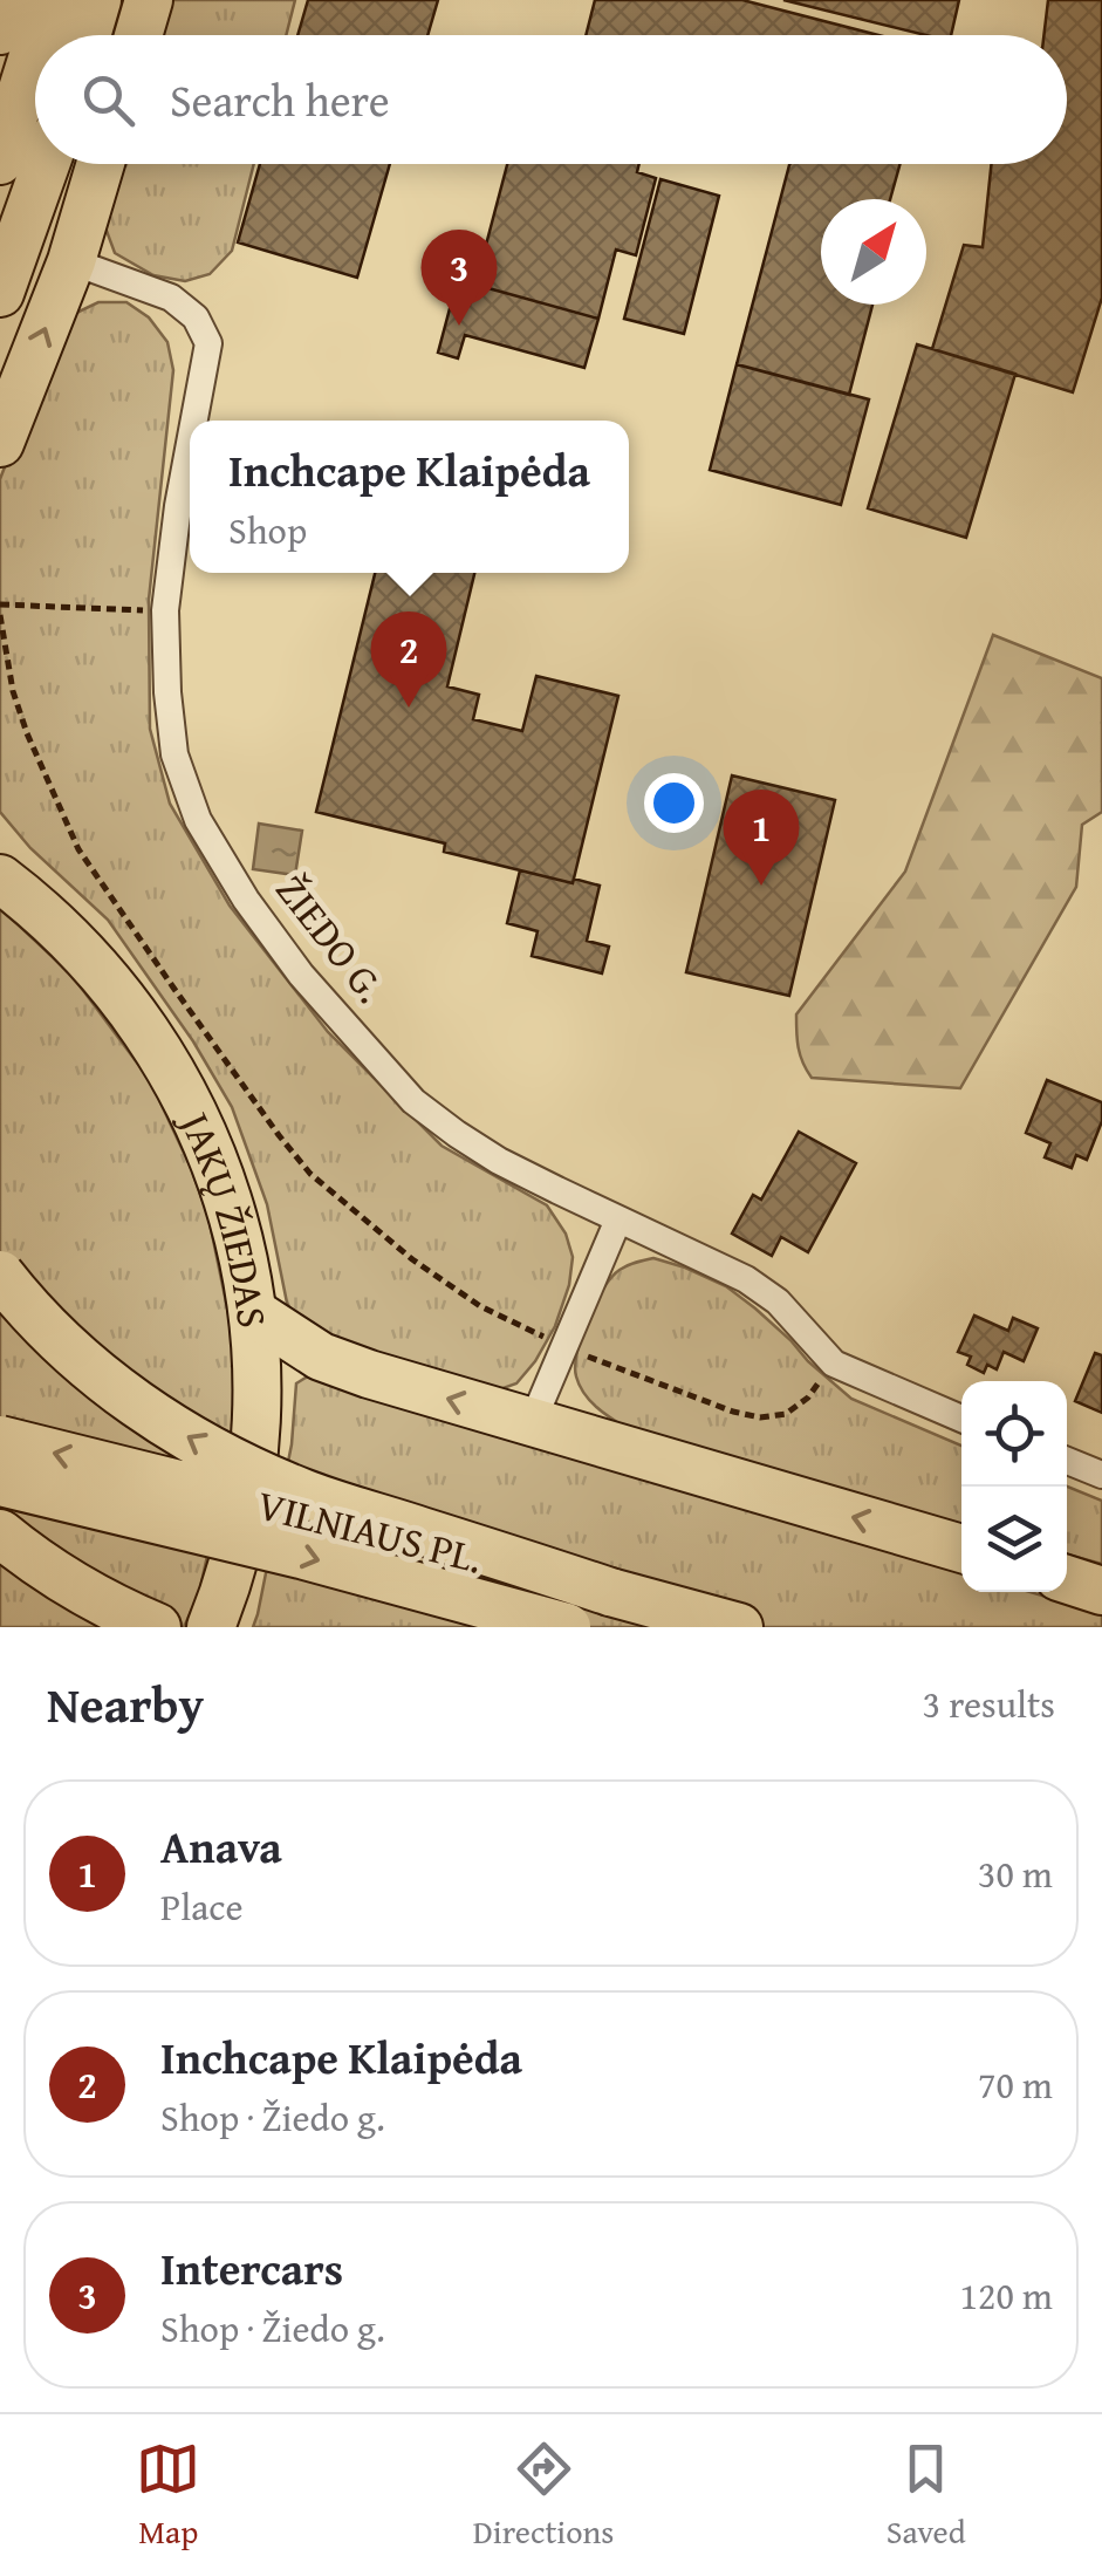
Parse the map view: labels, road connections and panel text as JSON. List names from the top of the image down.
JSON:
{
  "streets": {
    "highway": ["JAKŲ ŽIEDAS", "VILNIAUS PL."],
    "street": ["ŽIEDO G."]
  },
  "north": "top right",
  "page": {
    "search": "Search here",
    "pins": ["3", "2", "1"],
    "popup": ["Inchcape Klaipėda", "Shop"],
    "heading": ["Nearby", "3 results"],
    "list": [
      {
        "mark": "1",
        "name": "Anava",
        "note": "Place",
        "value": "30 m"
      },
      {
        "mark": "2",
        "name": "Inchcape Klaipėda",
        "note": "Shop · Žiedo g.",
        "value": "70 m"
      },
      {
        "mark": "3",
        "name": "Intercars",
        "note": "Shop · Žiedo g.",
        "value": "120 m"
      }
    ],
    "nav": ["Map", "Directions", "Saved"]
  }
}
